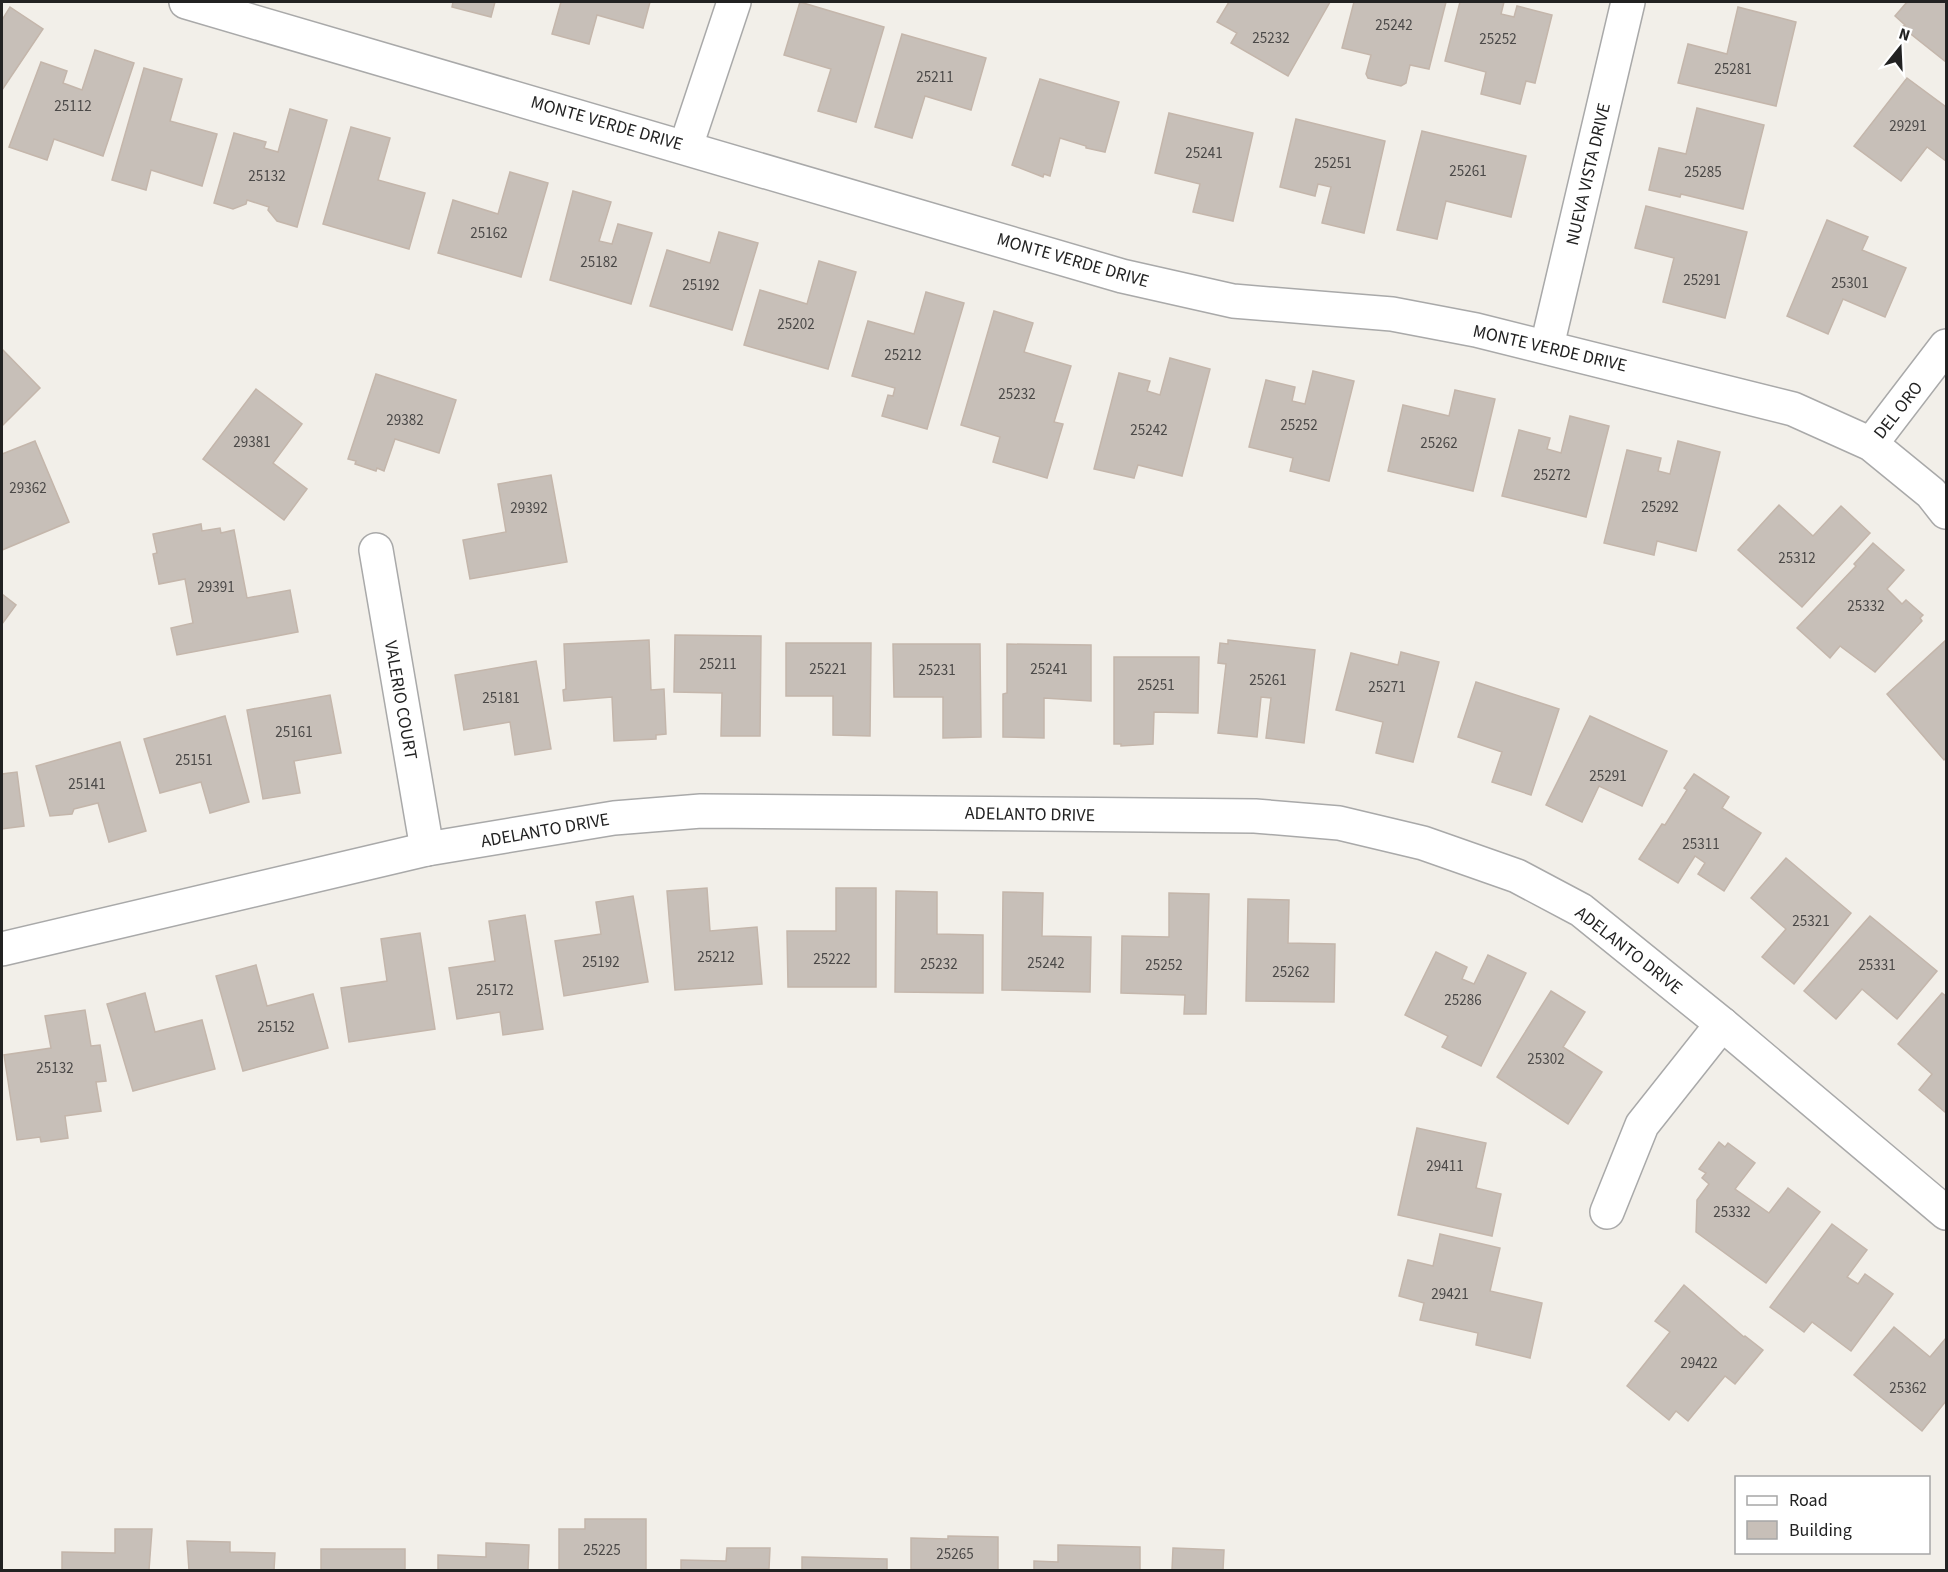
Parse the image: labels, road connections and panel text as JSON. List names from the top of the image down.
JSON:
{
  "streets": {
    "street": [
      "MONTE VERDE DRIVE",
      "NUEVA VISTA DRIVE",
      "DEL ORO",
      "VALERIO COURT",
      "ADELANTO DRIVE"
    ]
  },
  "crossings": [
    ["MONTE VERDE DRIVE", "NUEVA VISTA DRIVE"],
    ["MONTE VERDE DRIVE", "DEL ORO"],
    ["VALERIO COURT", "ADELANTO DRIVE"]
  ],
  "house_numbers": [
    "25242",
    "25232",
    "25252",
    "25281",
    "25211",
    "25112",
    "29291",
    "25241",
    "25251",
    "25261",
    "25285",
    "25132",
    "25162",
    "25182",
    "25291",
    "25301",
    "25192",
    "25202",
    "25212",
    "25232",
    "29382",
    "25252",
    "25242",
    "29381",
    "25262",
    "25272",
    "29362",
    "25292",
    "29392",
    "25312",
    "29391",
    "25332",
    "25211",
    "25221",
    "25241",
    "25231",
    "25261",
    "25251",
    "25271",
    "25181",
    "25161",
    "25151",
    "25291",
    "25141",
    "25311",
    "25321",
    "25212",
    "25222",
    "25192",
    "25242",
    "25232",
    "25252",
    "25331",
    "25262",
    "25172",
    "25286",
    "25152",
    "25302",
    "25132",
    "29411",
    "25332",
    "29421",
    "29422",
    "25362",
    "25225",
    "25265"
  ],
  "legend": ["Road", "Building"],
  "north": "top"
}
